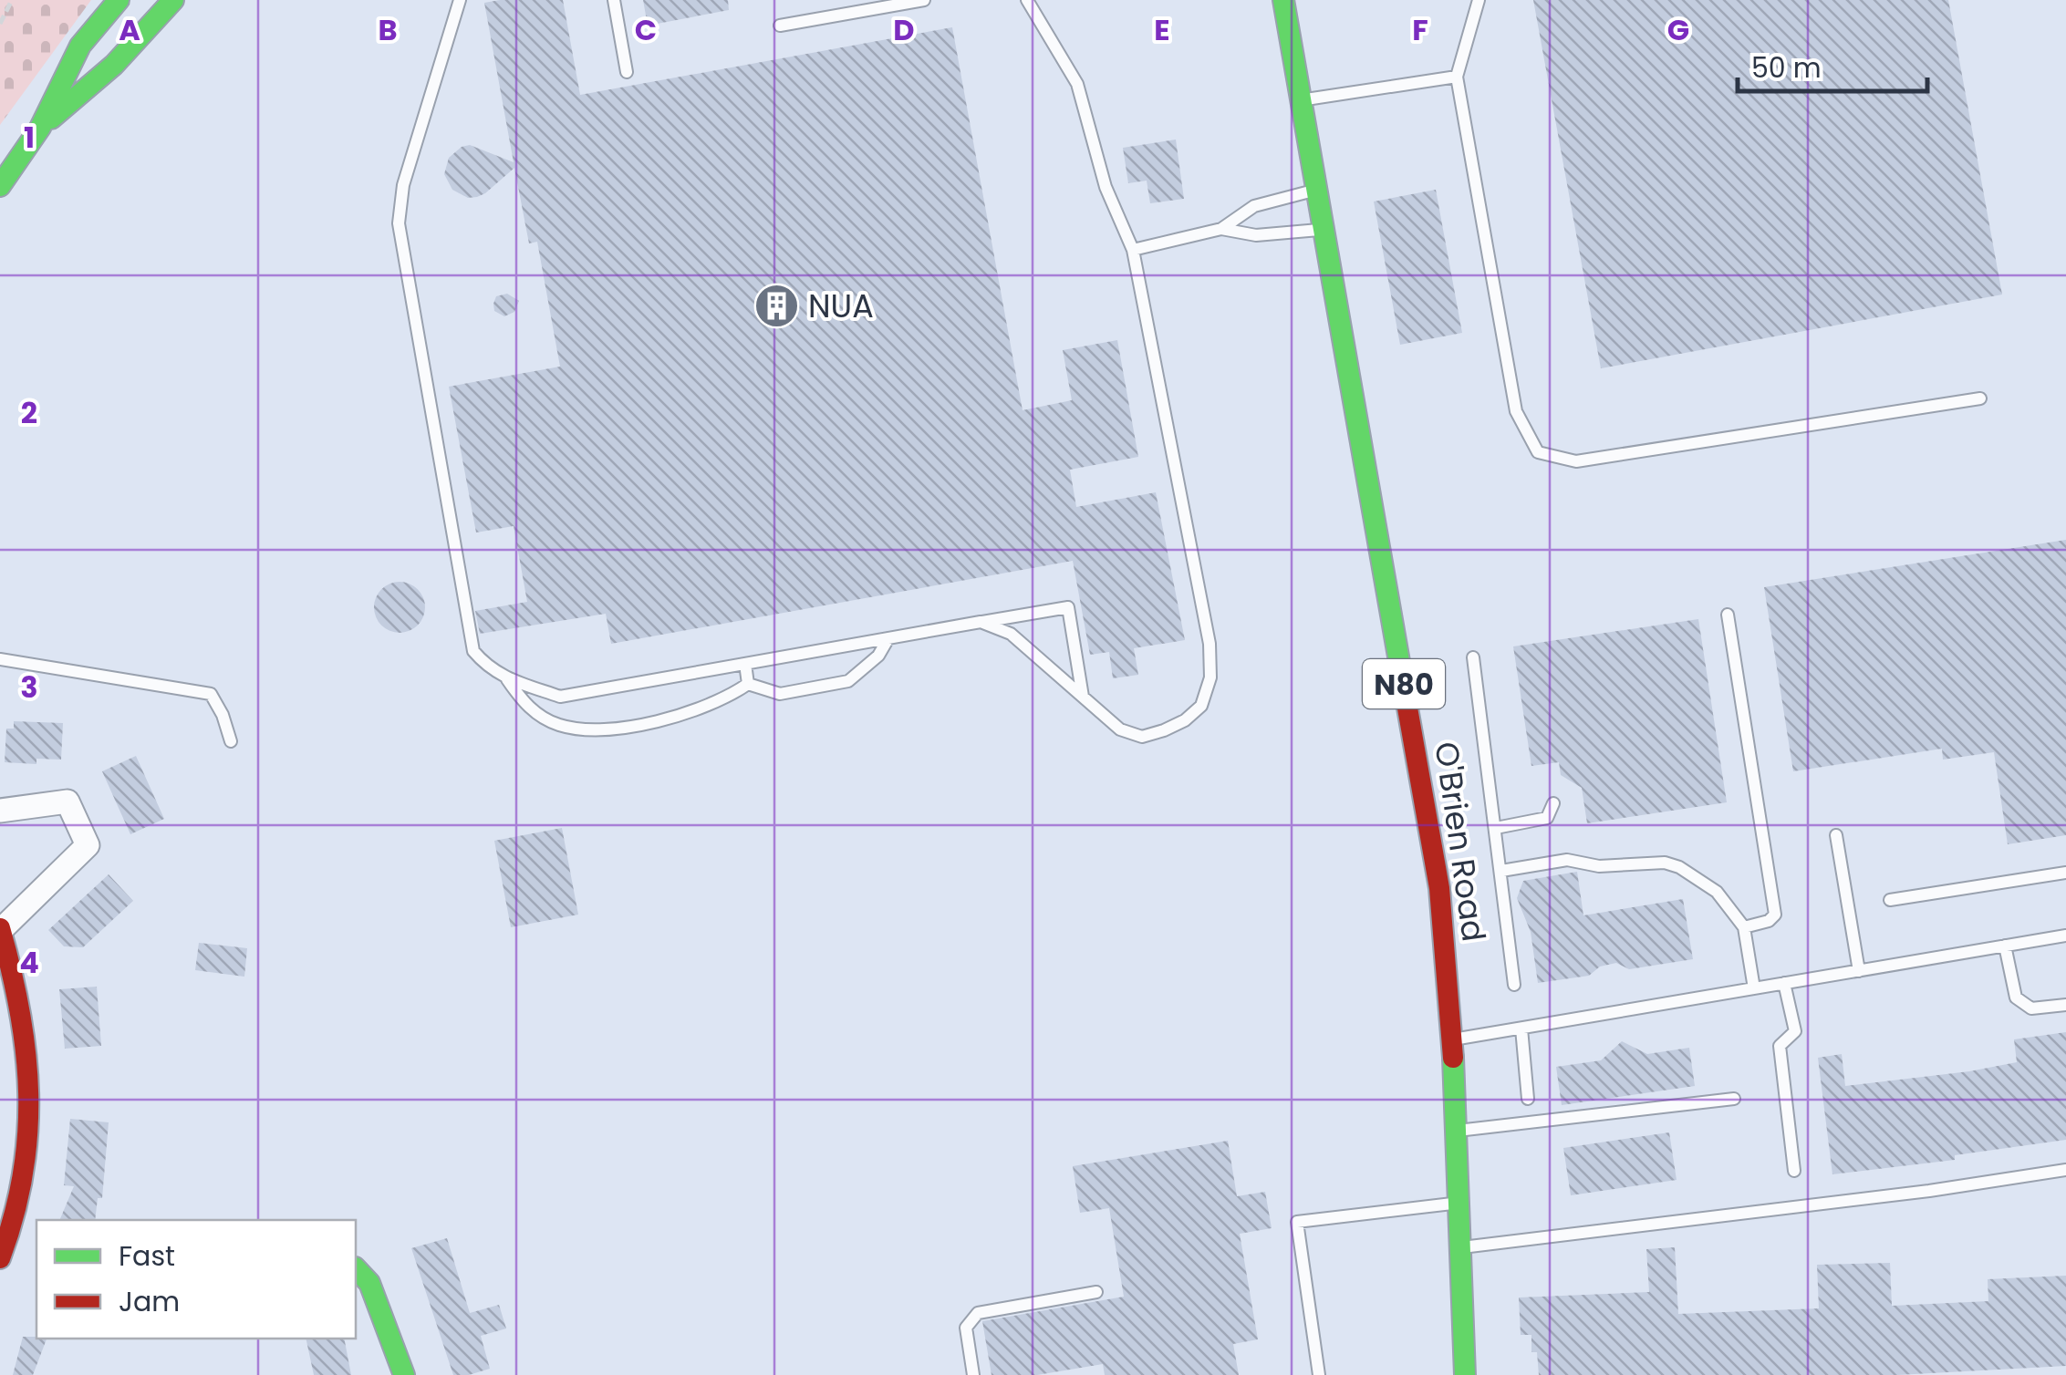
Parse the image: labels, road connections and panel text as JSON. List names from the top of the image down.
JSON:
{
  "streets": {
    "main road": ["N80", "O'Brien Road"]
  },
  "places": {
    "building": ["NUA"]
  },
  "legend": ["Fast", "Jam"],
  "scale_bar": "50 m",
  "grid": {
    "columns": [
      "A",
      "B",
      "C",
      "D",
      "E",
      "F",
      "G"
    ],
    "rows": [
      "1",
      "2",
      "3",
      "4"
    ]
  }
}
